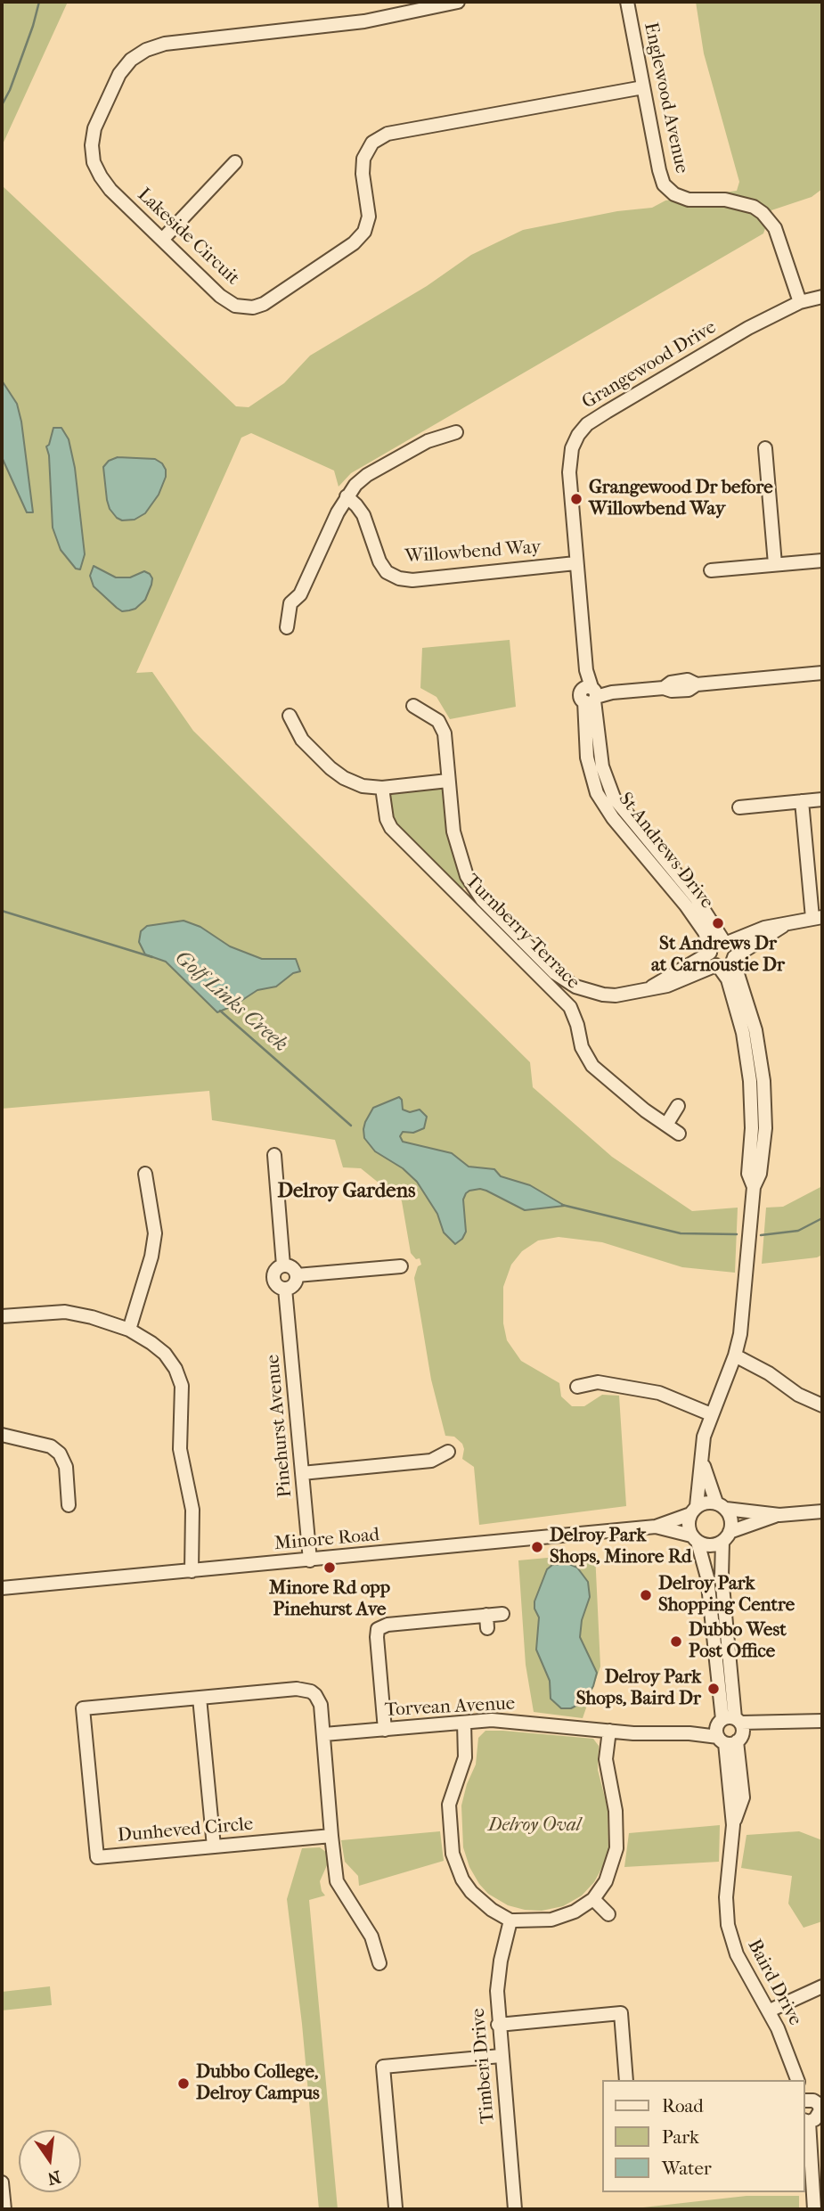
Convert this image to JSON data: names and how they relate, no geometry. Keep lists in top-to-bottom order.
{
  "streets": {
    "street": [
      "Englewood Avenue",
      "Lakeside Circuit",
      "Grangewood Drive",
      "Willowbend Way",
      "St Andrews Drive",
      "Turnberry Terrace",
      "Pinehurst Avenue",
      "Minore Road",
      "Torvean Avenue",
      "Dunheved Circle",
      "Baird Drive",
      "Timberi Drive"
    ]
  },
  "crossings": [
    ["Englewood Avenue", "Lakeside Circuit"],
    ["Englewood Avenue", "Grangewood Drive"],
    ["Grangewood Drive", "Willowbend Way"],
    ["Grangewood Drive", "St Andrews Drive"],
    ["Pinehurst Avenue", "Minore Road"],
    ["Minore Road", "Baird Drive"],
    ["Torvean Avenue", "Dunheved Circle"],
    ["Torvean Avenue", "Baird Drive"],
    ["Torvean Avenue", "Timberi Drive"]
  ],
  "districts": ["Delroy Gardens"],
  "water": ["Golf Links Creek"],
  "parks": ["Delroy Oval"],
  "places": [
    "Grangewood Dr before Willowbend Way",
    "St Andrews Dr at Carnoustie Dr",
    "Delroy Park Shops, Minore Rd",
    "Minore Rd opp Pinehurst Ave",
    "Delroy Park Shopping Centre",
    "Dubbo West Post Office",
    "Delroy Park Shops, Baird Dr",
    "Dubbo College, Delroy Campus"
  ],
  "legend": ["Road", "Park", "Water"],
  "north": "bottom"
}
